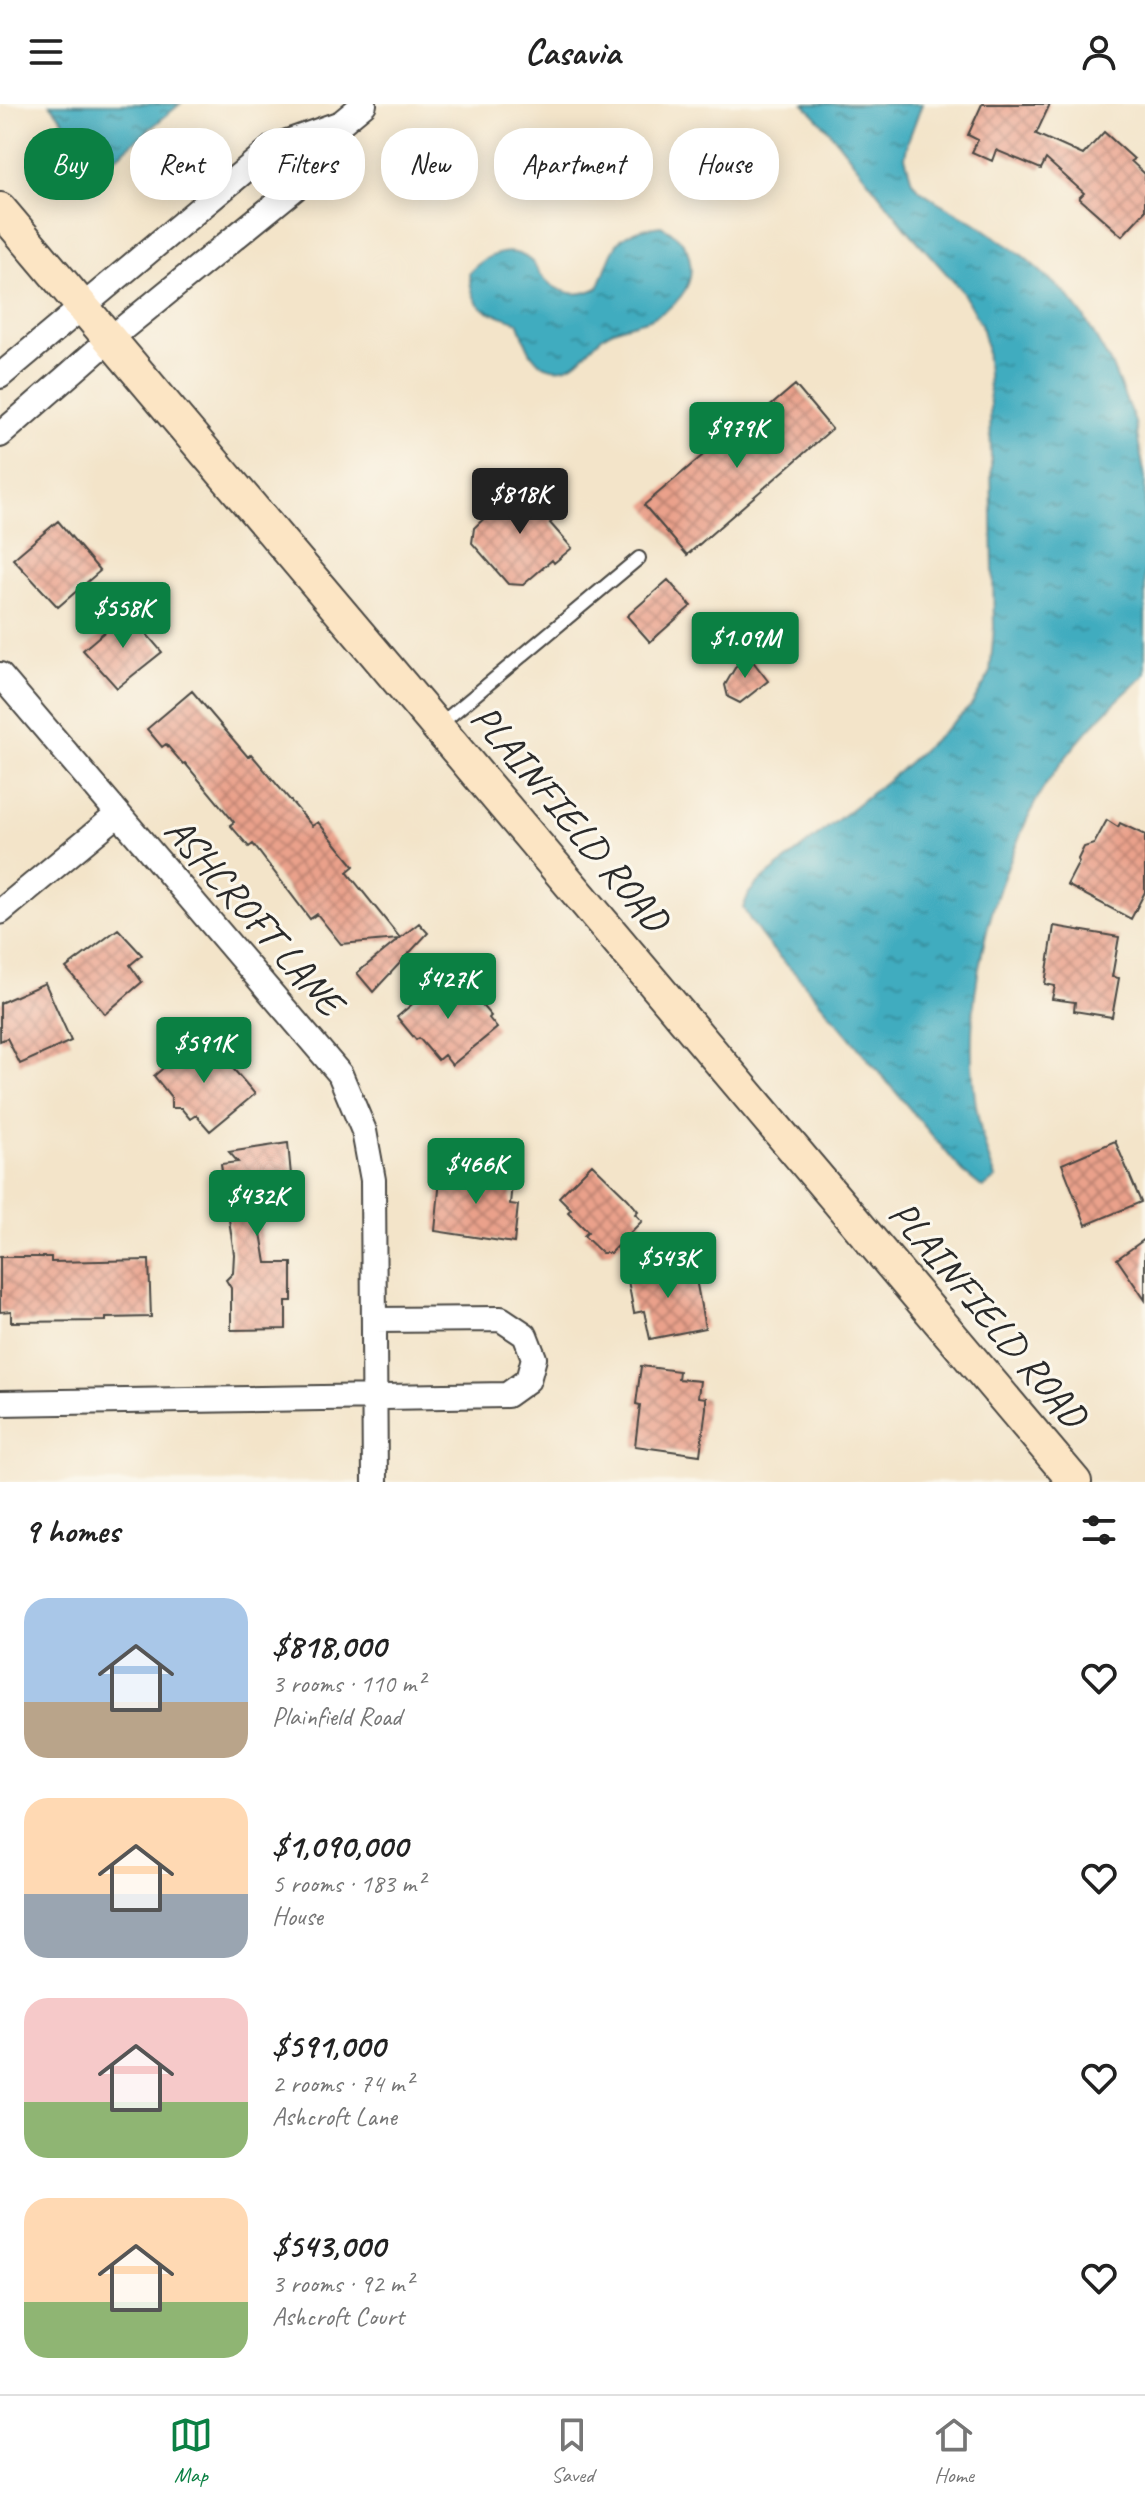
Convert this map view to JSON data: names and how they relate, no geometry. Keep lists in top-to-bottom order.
{
  "streets": {
    "main road": ["PLAINFIELD ROAD"],
    "street": ["ASHCROFT LANE"]
  },
  "page": {
    "header": "Casavia",
    "chip": [
      "Buy",
      "Rent",
      "Filters",
      "New",
      "Apartment",
      "House"
    ],
    "price": [
      "$979K",
      "$818K",
      "$558K",
      "$1.09M",
      "$427K",
      "$591K",
      "$466K",
      "$432K",
      "$543K"
    ],
    "heading": "9 homes",
    "list": [
      {
        "name": "$818,000",
        "note": "3 rooms · 110 m² · Plainfield Road"
      },
      {
        "name": "$1,090,000",
        "note": "5 rooms · 183 m² · House"
      },
      {
        "name": "$591,000",
        "note": "2 rooms · 74 m² · Ashcroft Lane"
      },
      {
        "name": "$543,000",
        "note": "3 rooms · 92 m² · Ashcroft Court"
      }
    ],
    "tabs": ["Map", "Saved", "Home"]
  }
}
